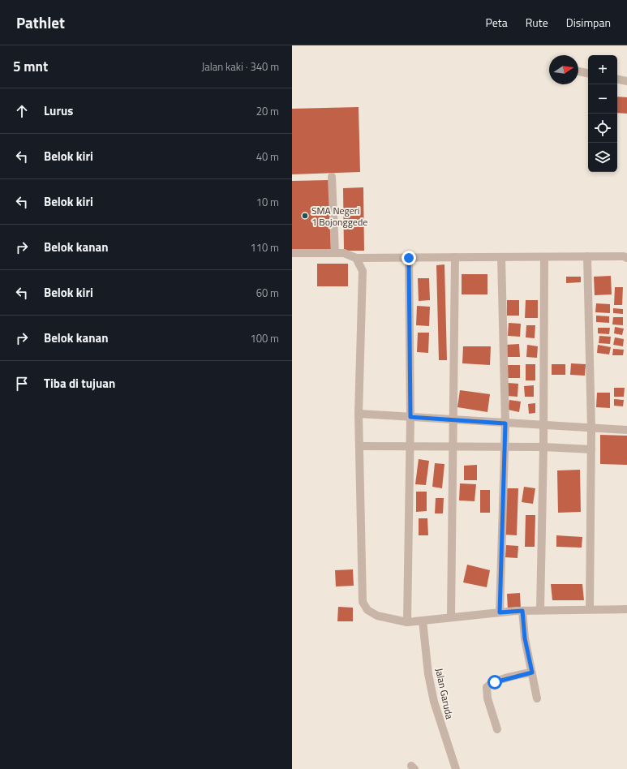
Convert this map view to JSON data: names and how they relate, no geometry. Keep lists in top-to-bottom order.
{
  "streets": {
    "street": ["Jalan Garuda"]
  },
  "places": ["SMA Negeri 1 Bojonggede"],
  "north": "right",
  "page": {
    "header": "Pathlet",
    "nav": ["Peta", "Rute", "Disimpan"],
    "heading": ["5 mnt", "Jalan kaki · 340 m"],
    "map_buttons": ["+", "−"],
    "list": [
      ["Lurus", "20 m"],
      ["Belok kiri", "40 m"],
      ["Belok kiri", "10 m"],
      ["Belok kanan", "110 m"],
      ["Belok kiri", "60 m"],
      ["Belok kanan", "100 m"],
      "Tiba di tujuan"
    ]
  }
}
